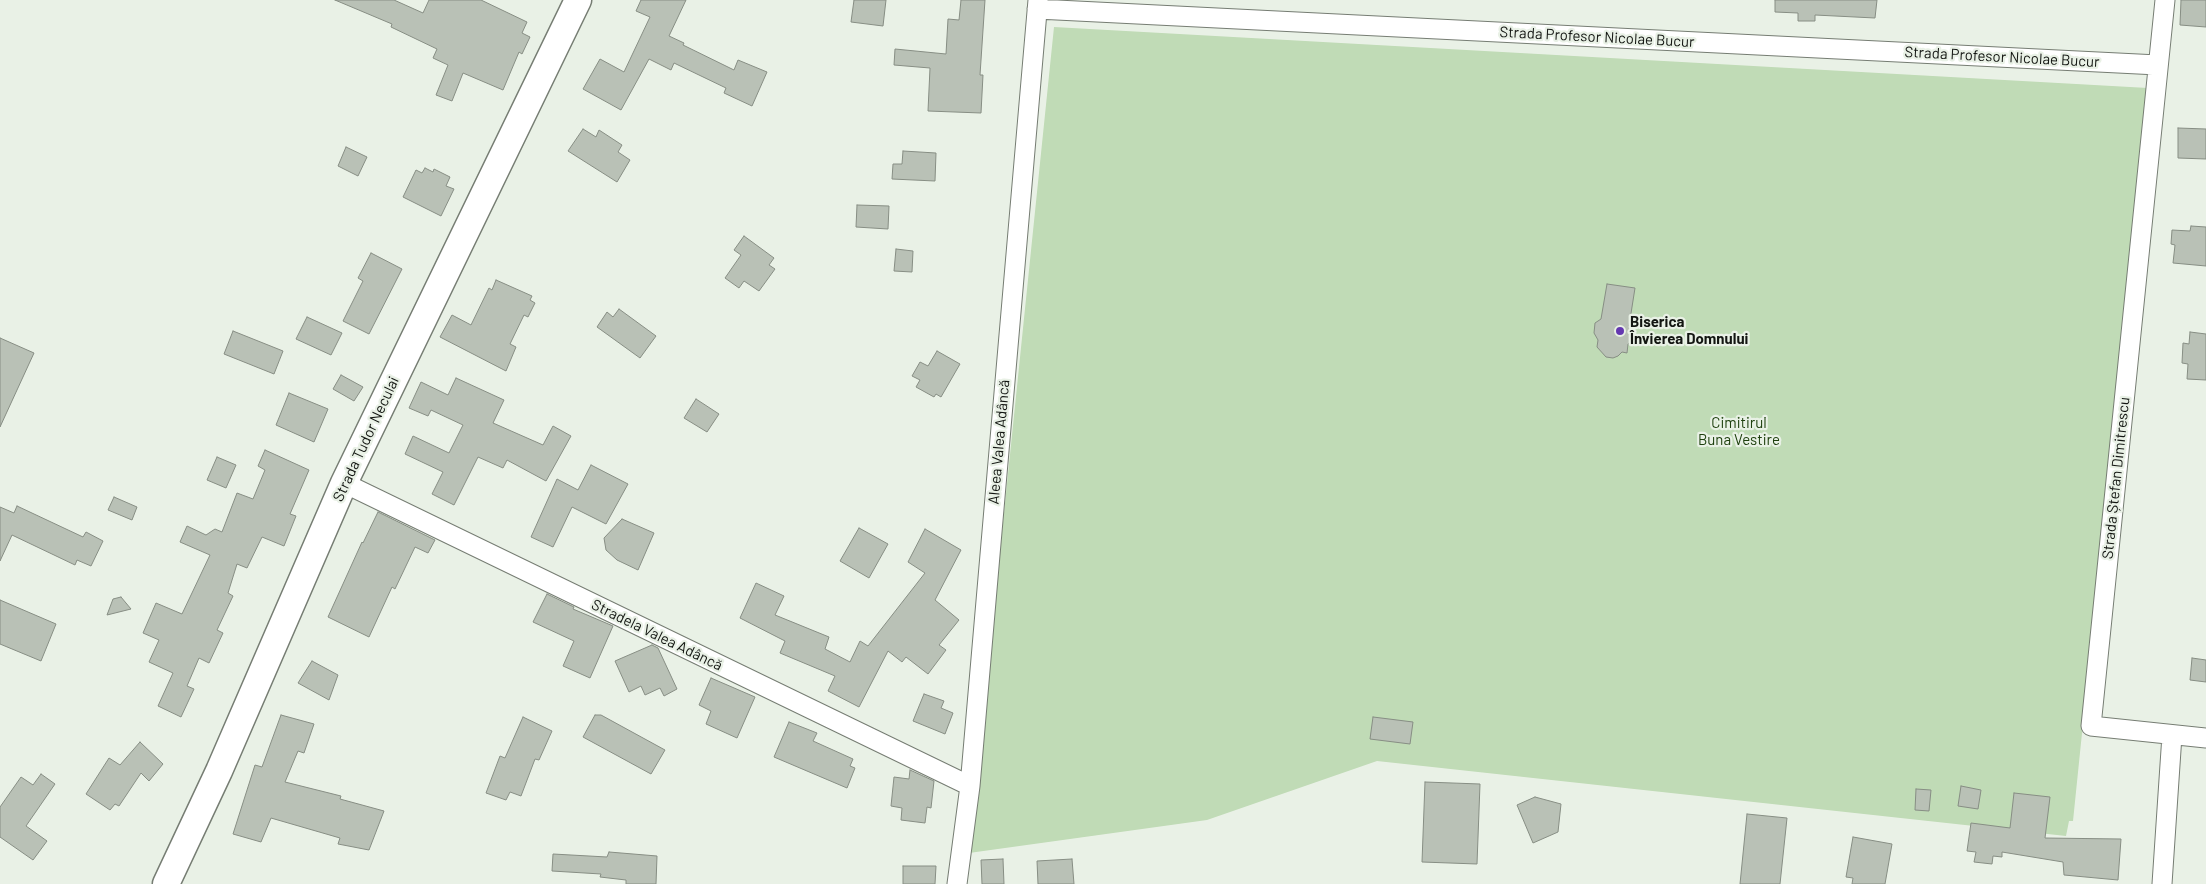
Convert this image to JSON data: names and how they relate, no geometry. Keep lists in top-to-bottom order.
{
  "streets": {
    "street": [
      "Strada Profesor Nicolae Bucur",
      "Strada Tudor Neculai",
      "Aleea Valea Adâncă",
      "Strada Ștefan Dimitrescu",
      "Stradela Valea Adâncă"
    ]
  },
  "crossings": [
    ["Strada Profesor Nicolae Bucur", "Aleea Valea Adâncă"],
    ["Strada Profesor Nicolae Bucur", "Strada Ștefan Dimitrescu"],
    ["Strada Tudor Neculai", "Stradela Valea Adâncă"],
    ["Aleea Valea Adâncă", "Stradela Valea Adâncă"]
  ],
  "parks": ["Cimitirul Buna Vestire"],
  "places": ["Biserica Învierea Domnului"]
}
